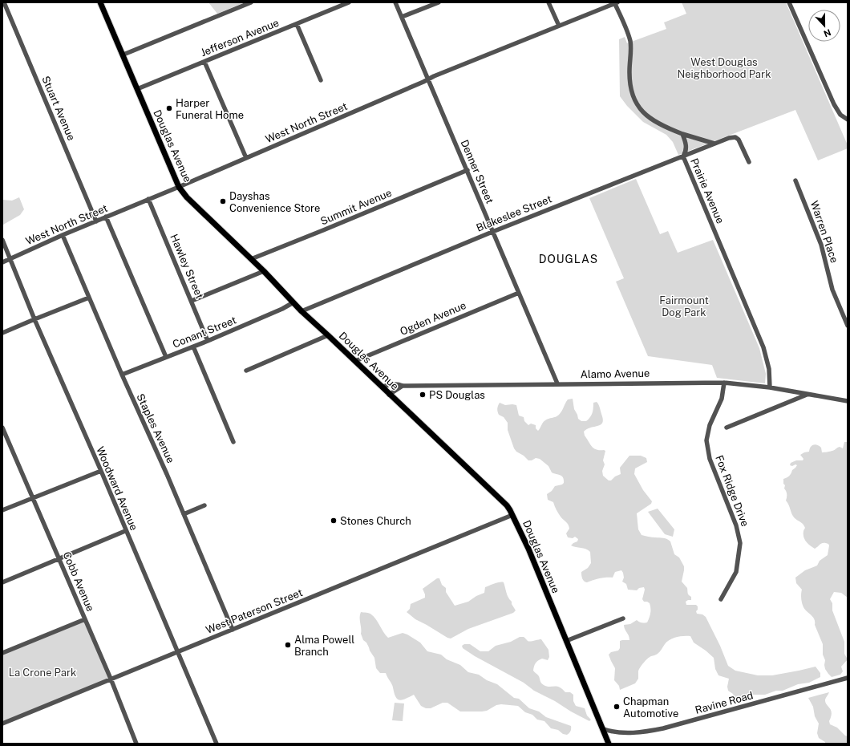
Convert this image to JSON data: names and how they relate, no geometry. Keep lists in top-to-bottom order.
{
  "streets": {
    "main road": ["Douglas Avenue"],
    "street": [
      "Jefferson Avenue",
      "Stuart Avenue",
      "West North Street",
      "Denner Street",
      "Prairie Avenue",
      "Summit Avenue",
      "Blakeslee Street",
      "Warren Place",
      "Hawley Street",
      "Ogden Avenue",
      "Conant Street",
      "Alamo Avenue",
      "Staples Avenue",
      "Woodward Avenue",
      "Fox Ridge Drive",
      "Cobb Avenue",
      "West Paterson Street",
      "Ravine Road"
    ]
  },
  "crossings": [
    ["Jefferson Avenue", "Douglas Avenue"],
    ["Stuart Avenue", "West North Street"],
    ["West North Street", "Douglas Avenue"],
    ["West North Street", "Denner Street"],
    ["West North Street", "Hawley Street"],
    ["West North Street", "Staples Avenue"],
    ["West North Street", "Woodward Avenue"],
    ["Douglas Avenue", "Summit Avenue"],
    ["Douglas Avenue", "Blakeslee Street"],
    ["Douglas Avenue", "Ogden Avenue"],
    ["Douglas Avenue", "Conant Street"],
    ["Douglas Avenue", "Alamo Avenue"],
    ["Douglas Avenue", "West Paterson Street"],
    ["Douglas Avenue", "Ravine Road"],
    ["Denner Street", "Summit Avenue"],
    ["Denner Street", "Blakeslee Street"],
    ["Denner Street", "Ogden Avenue"],
    ["Denner Street", "Alamo Avenue"],
    ["Prairie Avenue", "Blakeslee Street"],
    ["Prairie Avenue", "Alamo Avenue"],
    ["Hawley Street", "Conant Street"],
    ["Conant Street", "Staples Avenue"],
    ["Alamo Avenue", "Fox Ridge Drive"],
    ["Staples Avenue", "West Paterson Street"],
    ["Woodward Avenue", "West Paterson Street"],
    ["Cobb Avenue", "West Paterson Street"]
  ],
  "districts": ["DOUGLAS"],
  "parks": ["West Douglas Neighborhood Park", "Fairmount Dog Park", "La Crone Park"],
  "places": [
    "Harper Funeral Home",
    "Dayshas Convenience Store",
    "PS Douglas",
    "Stones Church",
    "Alma Powell Branch",
    "Chapman Automotive"
  ],
  "north": "bottom"
}
